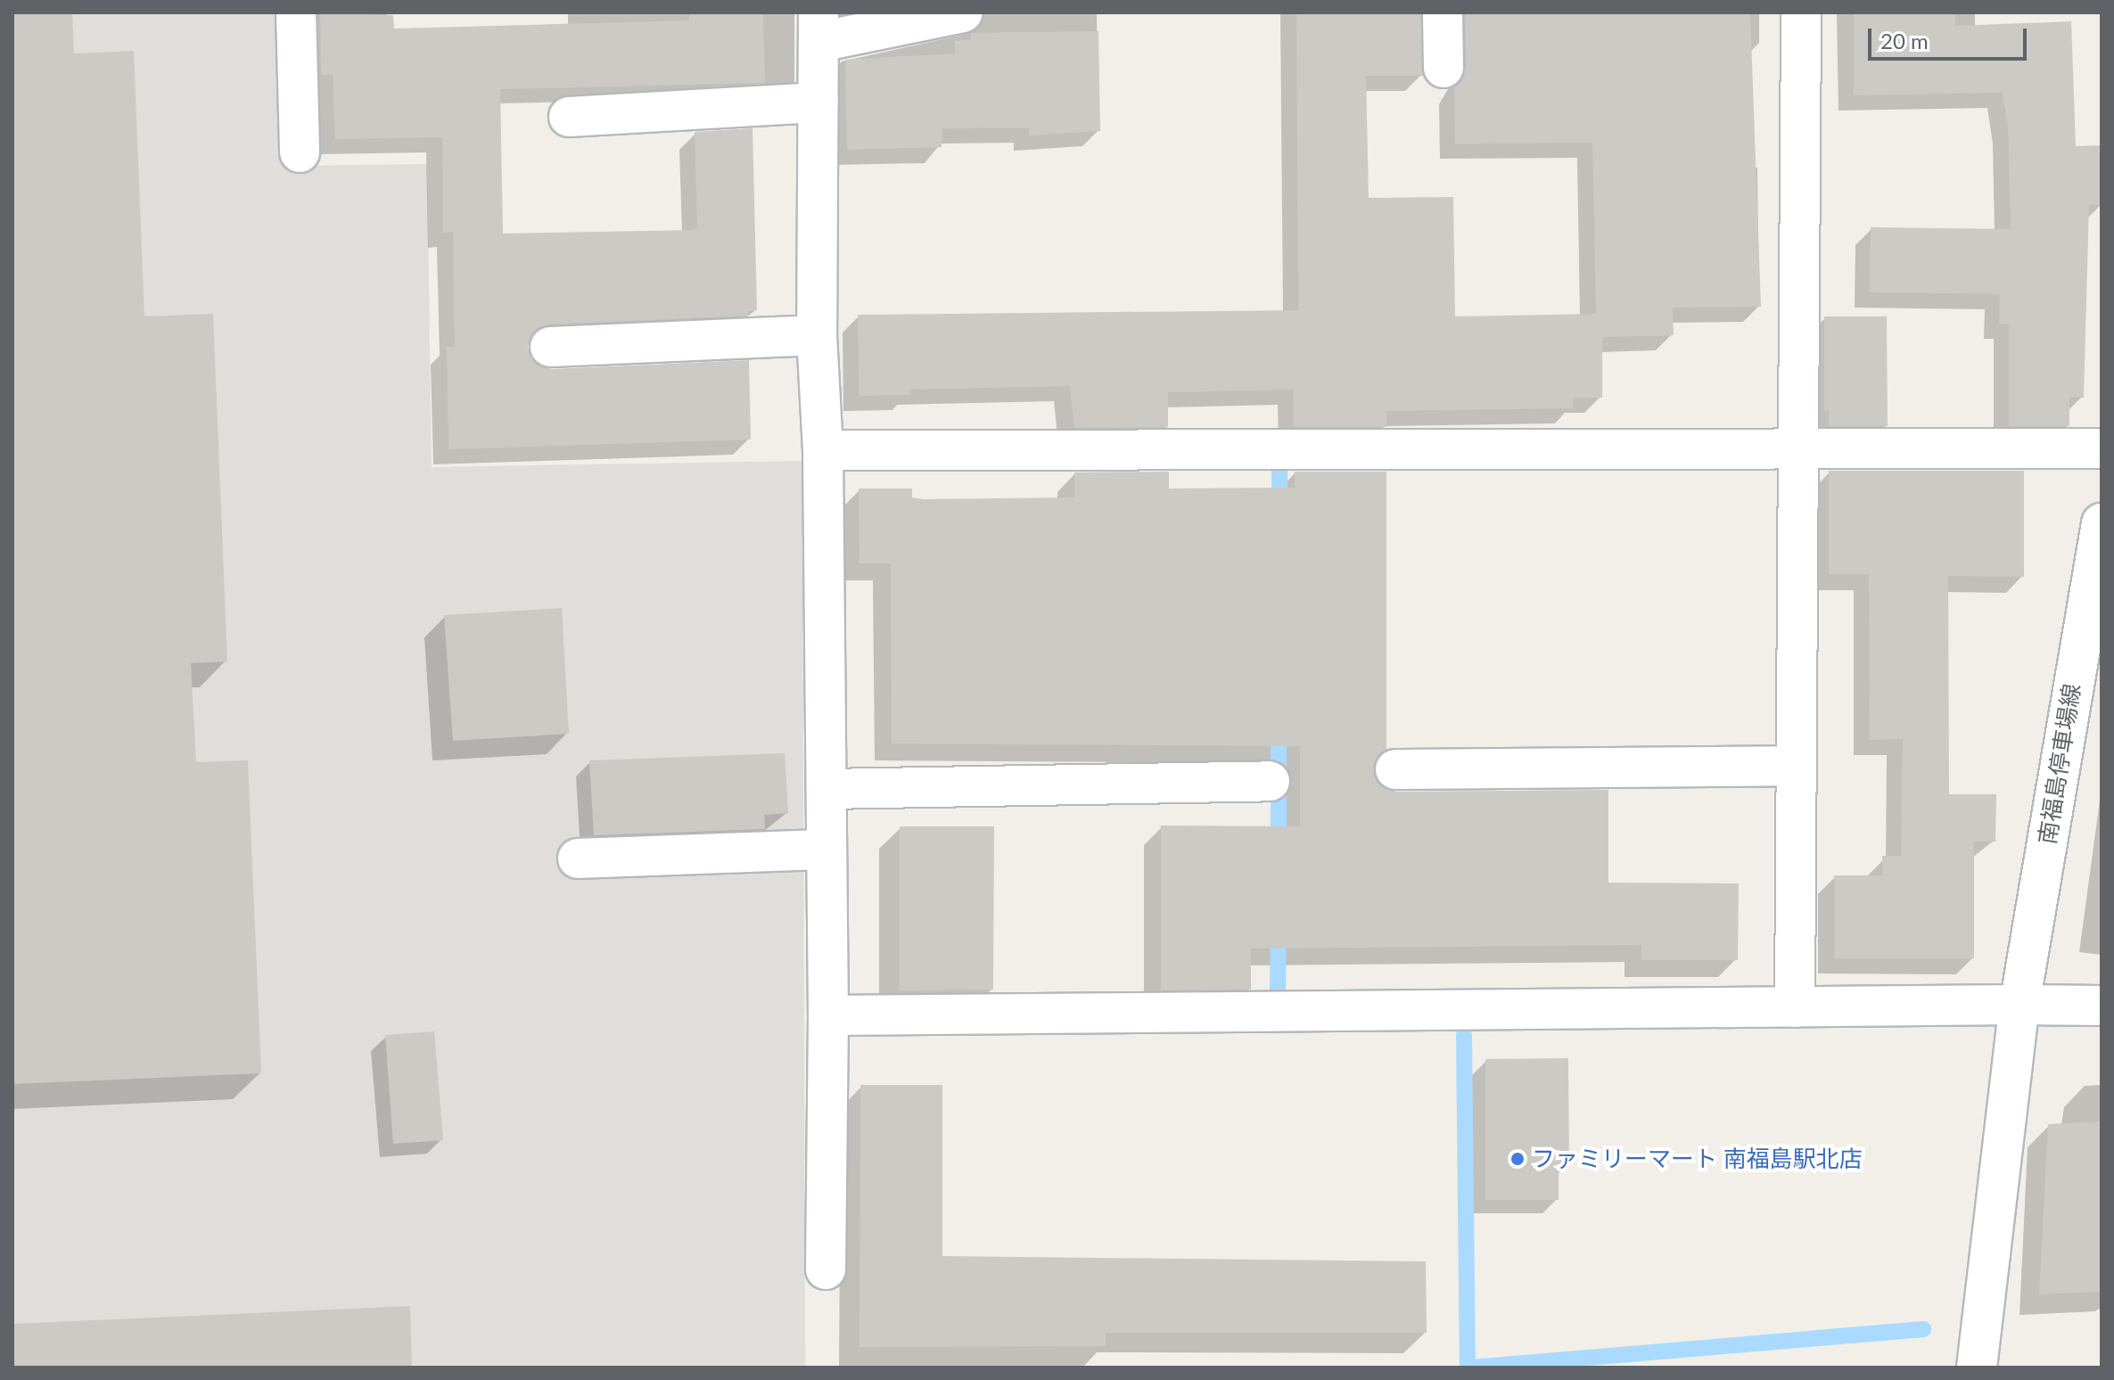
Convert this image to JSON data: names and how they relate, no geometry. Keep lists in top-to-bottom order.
{
  "streets": {
    "street": ["南福島停車場線"]
  },
  "places": ["ファミリーマート 南福島駅北店"],
  "scale_bar": "20 m"
}
